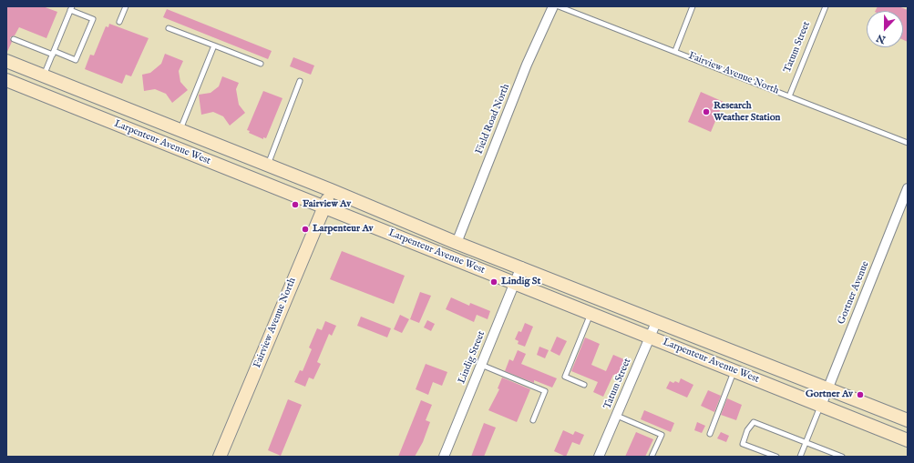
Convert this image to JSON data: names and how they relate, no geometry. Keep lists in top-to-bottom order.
{
  "streets": {
    "main road": ["Fairview Avenue North", "Larpenteur Avenue West"],
    "street": [
      "Tatum Street",
      "Field Road North",
      "Gortner Avenue",
      "Lindig Street"
    ]
  },
  "crossings": [
    ["Tatum Street", "Fairview Avenue North"],
    ["Tatum Street", "Larpenteur Avenue West"],
    ["Fairview Avenue North", "Larpenteur Avenue West"],
    ["Field Road North", "Larpenteur Avenue West"],
    ["Larpenteur Avenue West", "Gortner Avenue"],
    ["Larpenteur Avenue West", "Lindig Street"]
  ],
  "places": [
    "Research Weather Station",
    "Fairview Av",
    "Larpenteur Av",
    "Lindig St",
    "Gortner Av"
  ],
  "north": "bottom"
}
